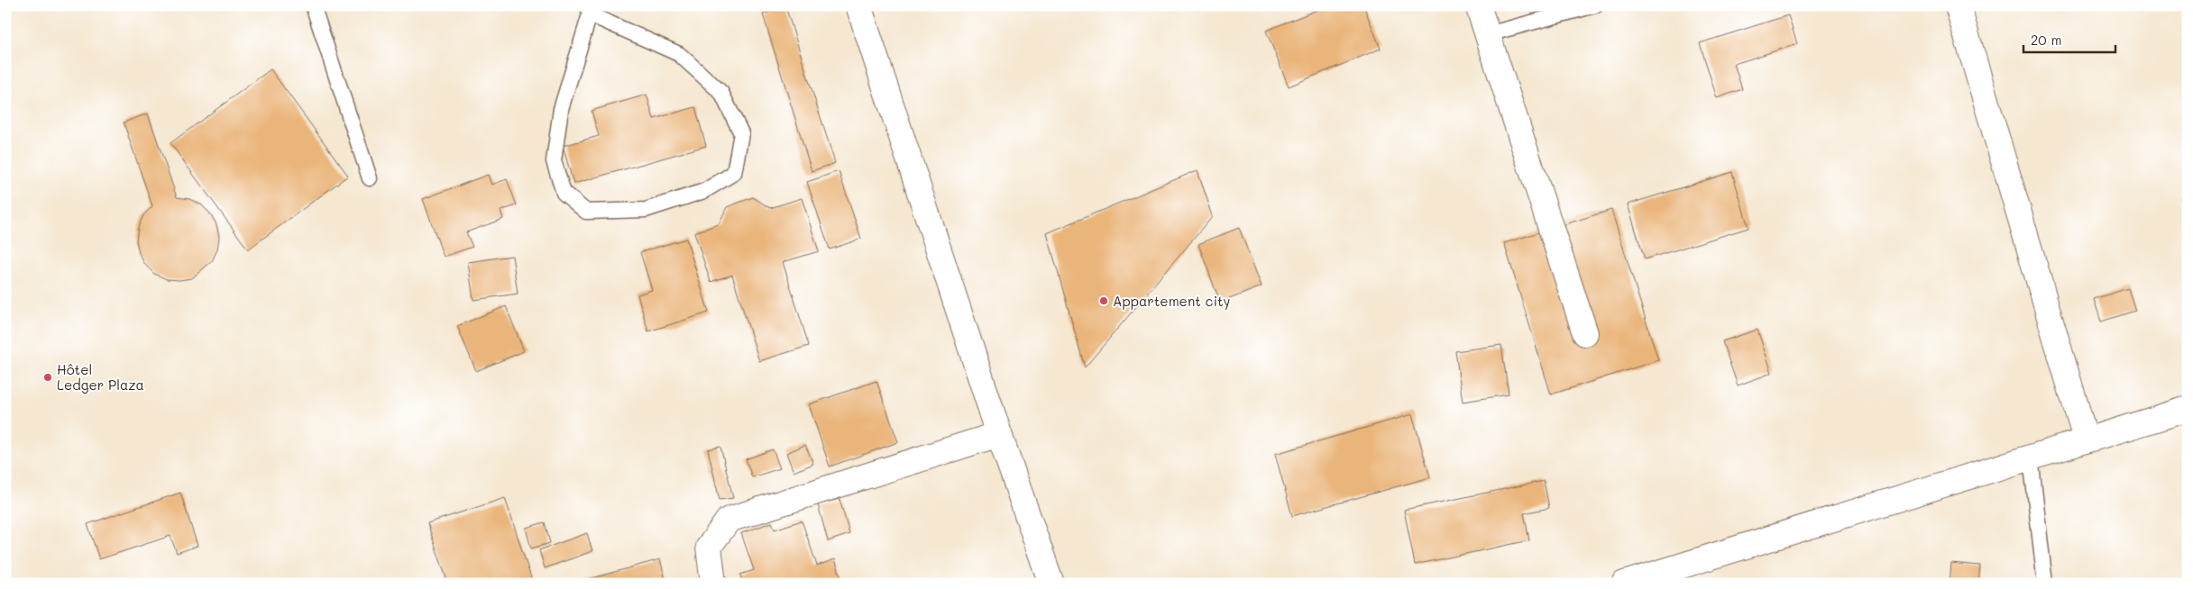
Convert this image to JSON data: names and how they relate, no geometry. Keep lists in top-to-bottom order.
{
  "places": ["Appartement city", "Hôtel Ledger Plaza"],
  "scale_bar": "20 m"
}
